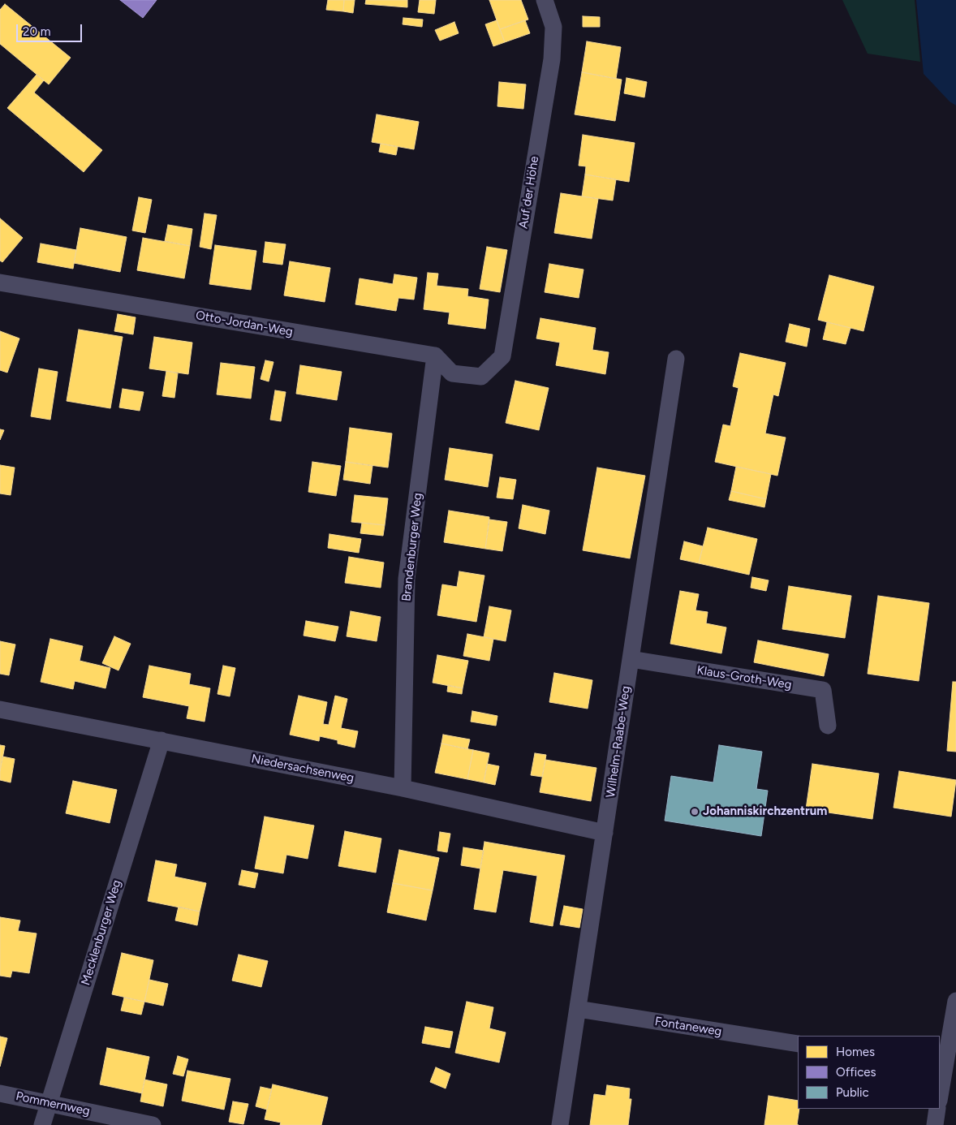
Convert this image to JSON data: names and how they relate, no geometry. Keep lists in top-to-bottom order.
{
  "streets": {
    "street": [
      "Auf der Höhe",
      "Otto-Jordan-Weg",
      "Brandenburger Weg",
      "Klaus-Groth-Weg",
      "Wilhelm-Raabe-Weg",
      "Niedersachsenweg",
      "Mecklenburger Weg",
      "Fontaneweg",
      "Pommernweg"
    ]
  },
  "crossings": [
    ["Auf der Höhe", "Otto-Jordan-Weg"],
    ["Auf der Höhe", "Brandenburger Weg"],
    ["Otto-Jordan-Weg", "Brandenburger Weg"],
    ["Brandenburger Weg", "Niedersachsenweg"],
    ["Klaus-Groth-Weg", "Wilhelm-Raabe-Weg"],
    ["Wilhelm-Raabe-Weg", "Niedersachsenweg"],
    ["Wilhelm-Raabe-Weg", "Fontaneweg"],
    ["Niedersachsenweg", "Mecklenburger Weg"],
    ["Mecklenburger Weg", "Pommernweg"]
  ],
  "places": ["Johanniskirchzentrum"],
  "legend": ["Homes", "Offices", "Public"],
  "scale_bar": "20 m"
}
